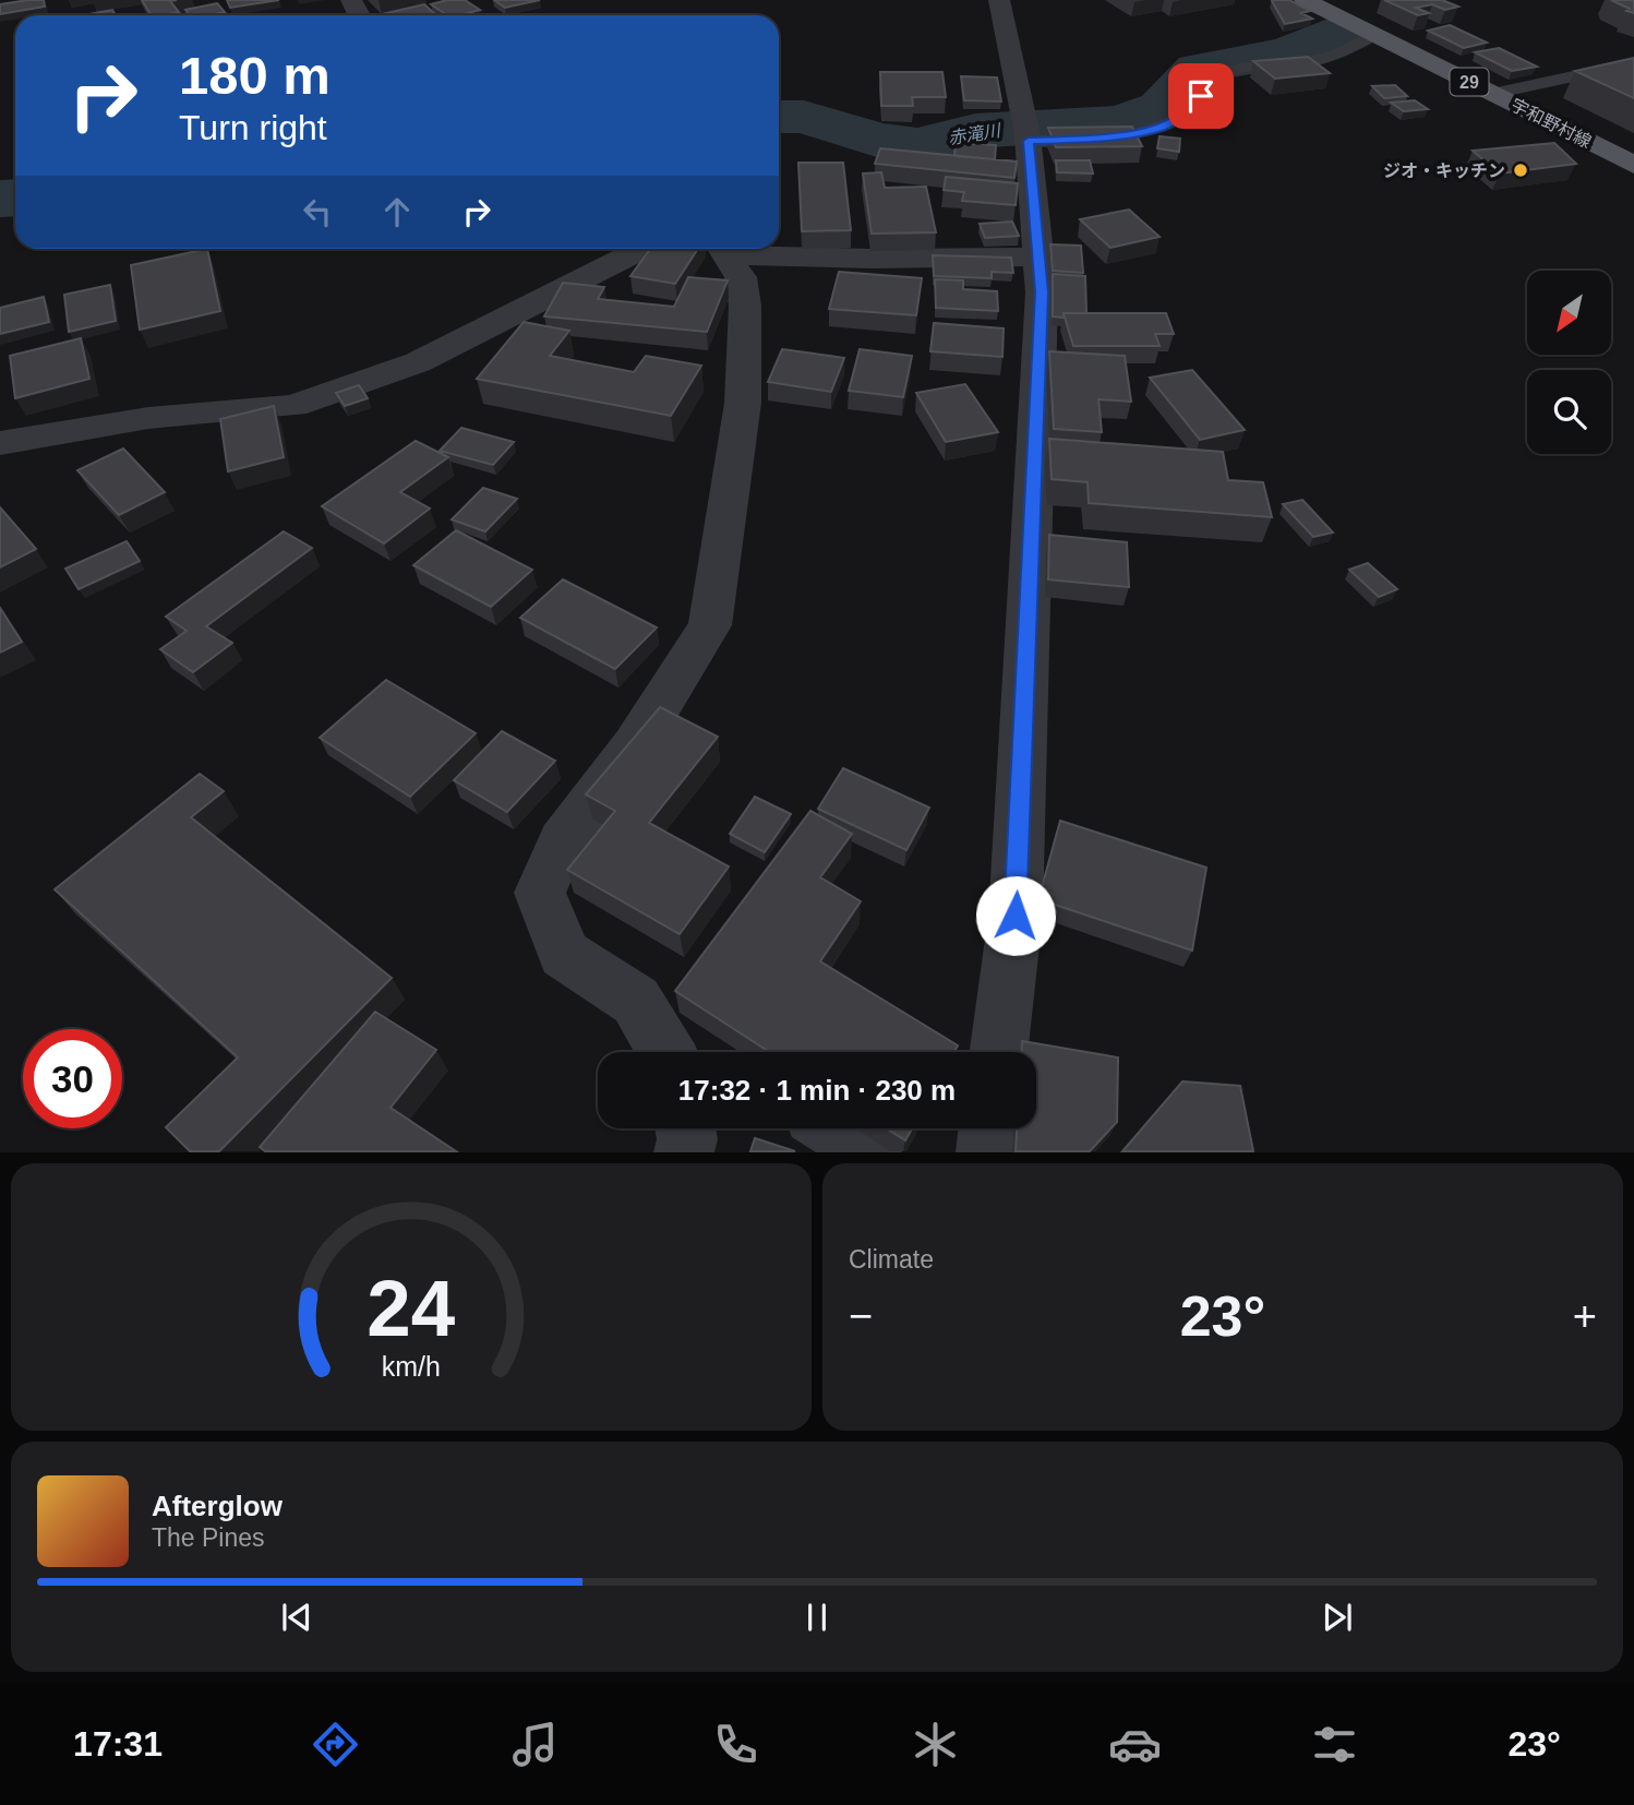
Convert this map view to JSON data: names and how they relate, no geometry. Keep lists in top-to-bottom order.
{
  "streets": {
    "main road": ["29", "宇和野村線"]
  },
  "water": ["赤滝川"],
  "places": ["ジオ・キッチン"],
  "north": "bottom left",
  "page": {
    "turn": ["180 m", "Turn right"],
    "limit": "30",
    "trip": "17:32 · 1 min · 230 m",
    "tile": "Climate",
    "heat": ["−", "23°", "+"],
    "song": ["Afterglow", "The Pines"],
    "tabs": ["17:31", "23°"],
    "gauge": ["24", "km/h"]
  }
}
